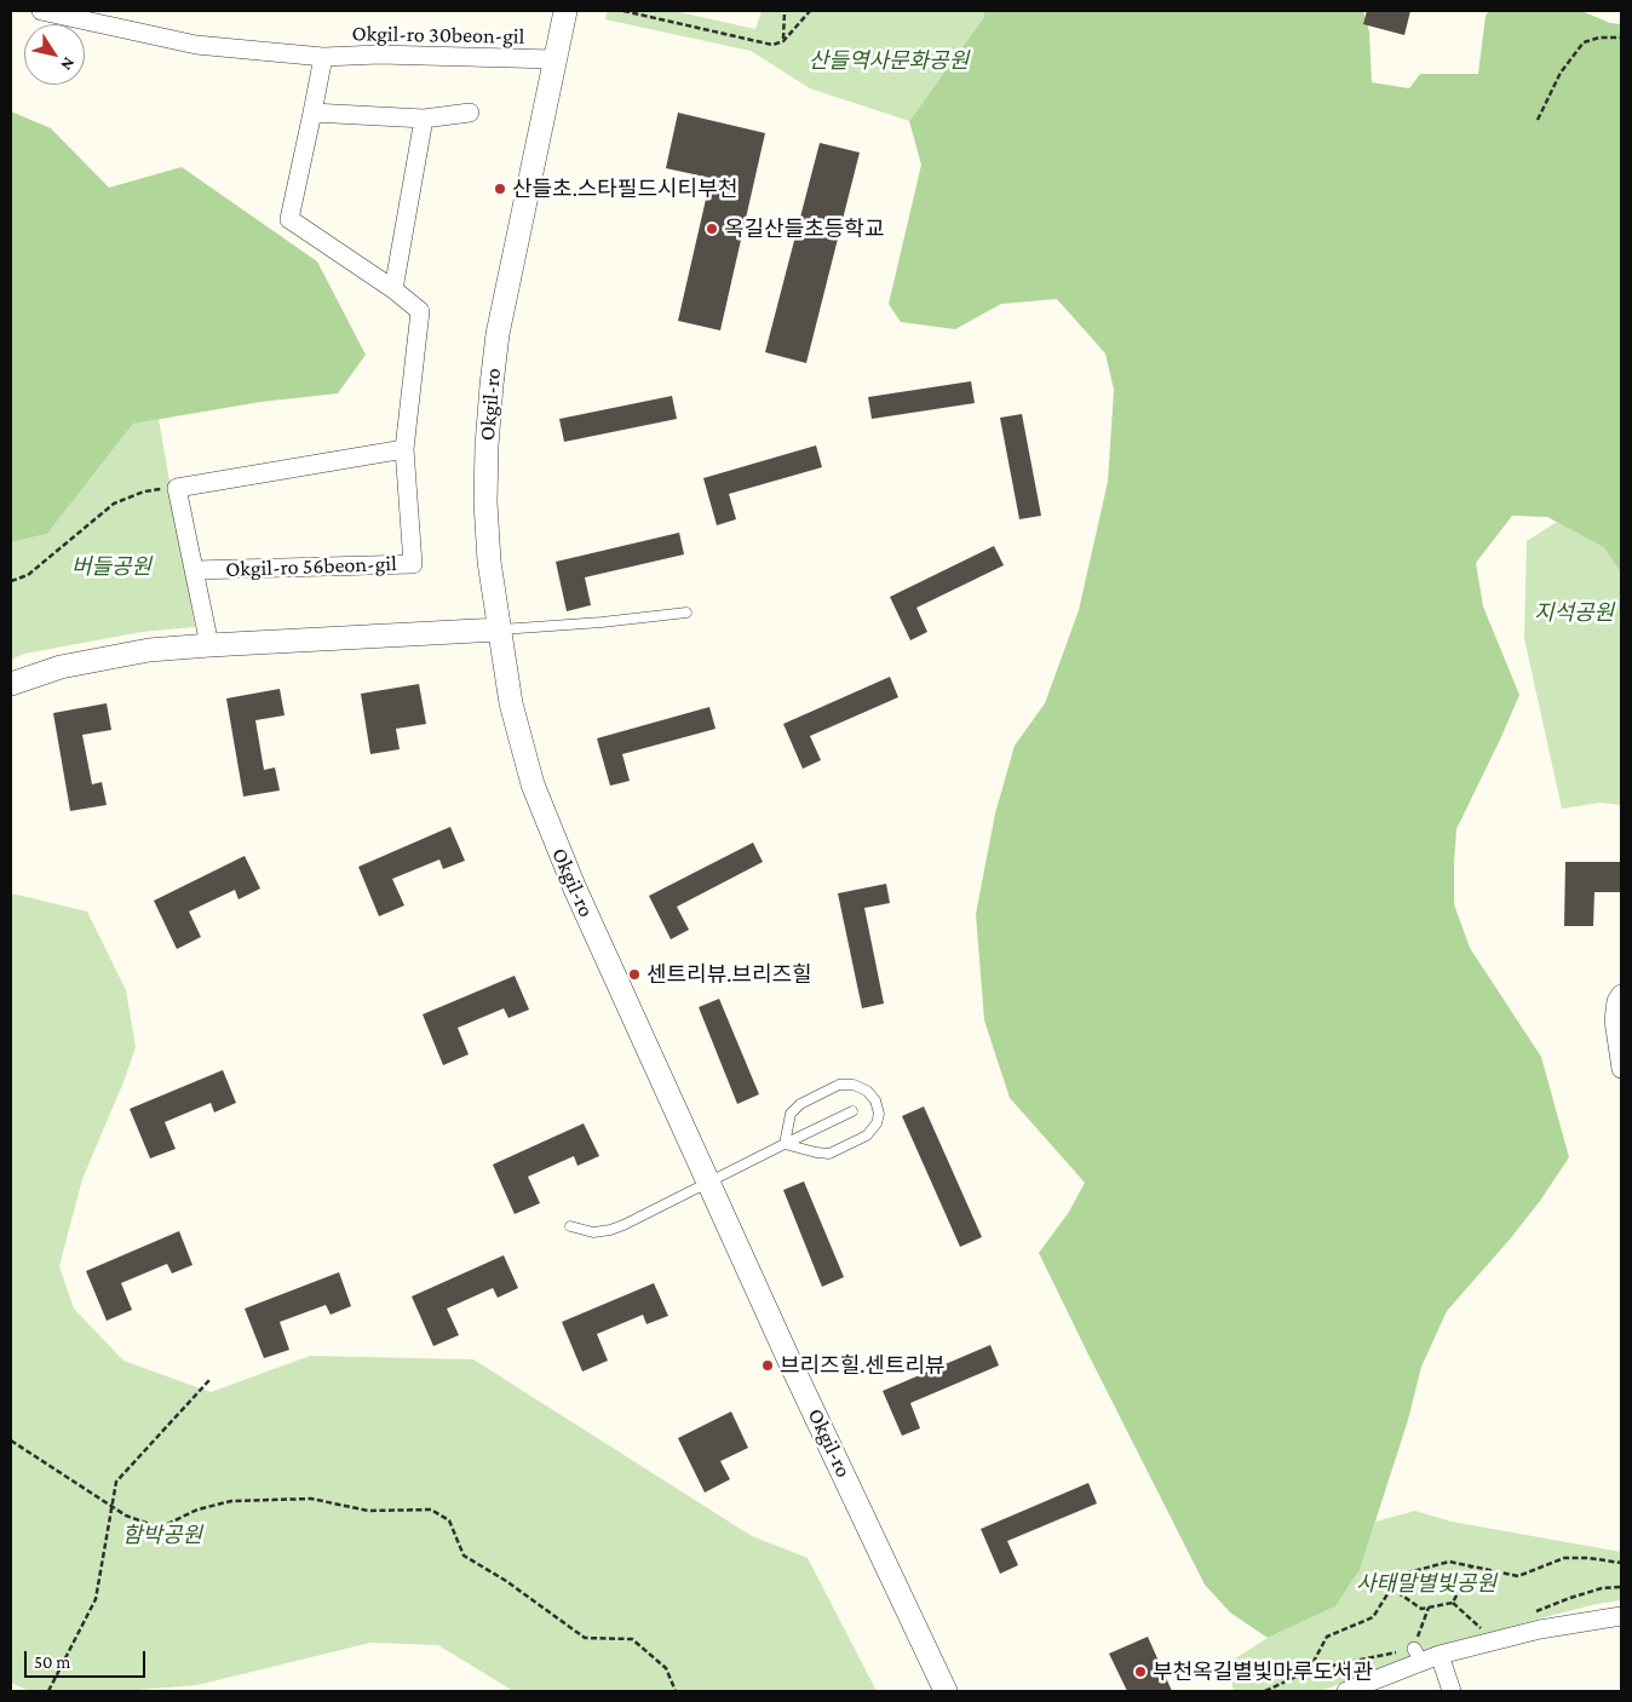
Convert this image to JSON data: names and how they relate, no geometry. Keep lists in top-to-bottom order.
{
  "streets": {
    "street": ["Okgil-ro 30beon-gil", "Okgil-ro", "Okgil-ro 56beon-gil"]
  },
  "crossings": [
    ["Okgil-ro 30beon-gil", "Okgil-ro"]
  ],
  "parks": [
    "산들역사문화공원",
    "버들공원",
    "지석공원",
    "함박공원",
    "사태말별빛공원"
  ],
  "places": [
    "산들초.스타필드시티부천",
    "옥길산들초등학교",
    "센트리뷰.브리즈힐",
    "브리즈힐.센트리뷰",
    "부천옥길별빛마루도서관"
  ],
  "scale_bar": "50 m",
  "north": "bottom right"
}
